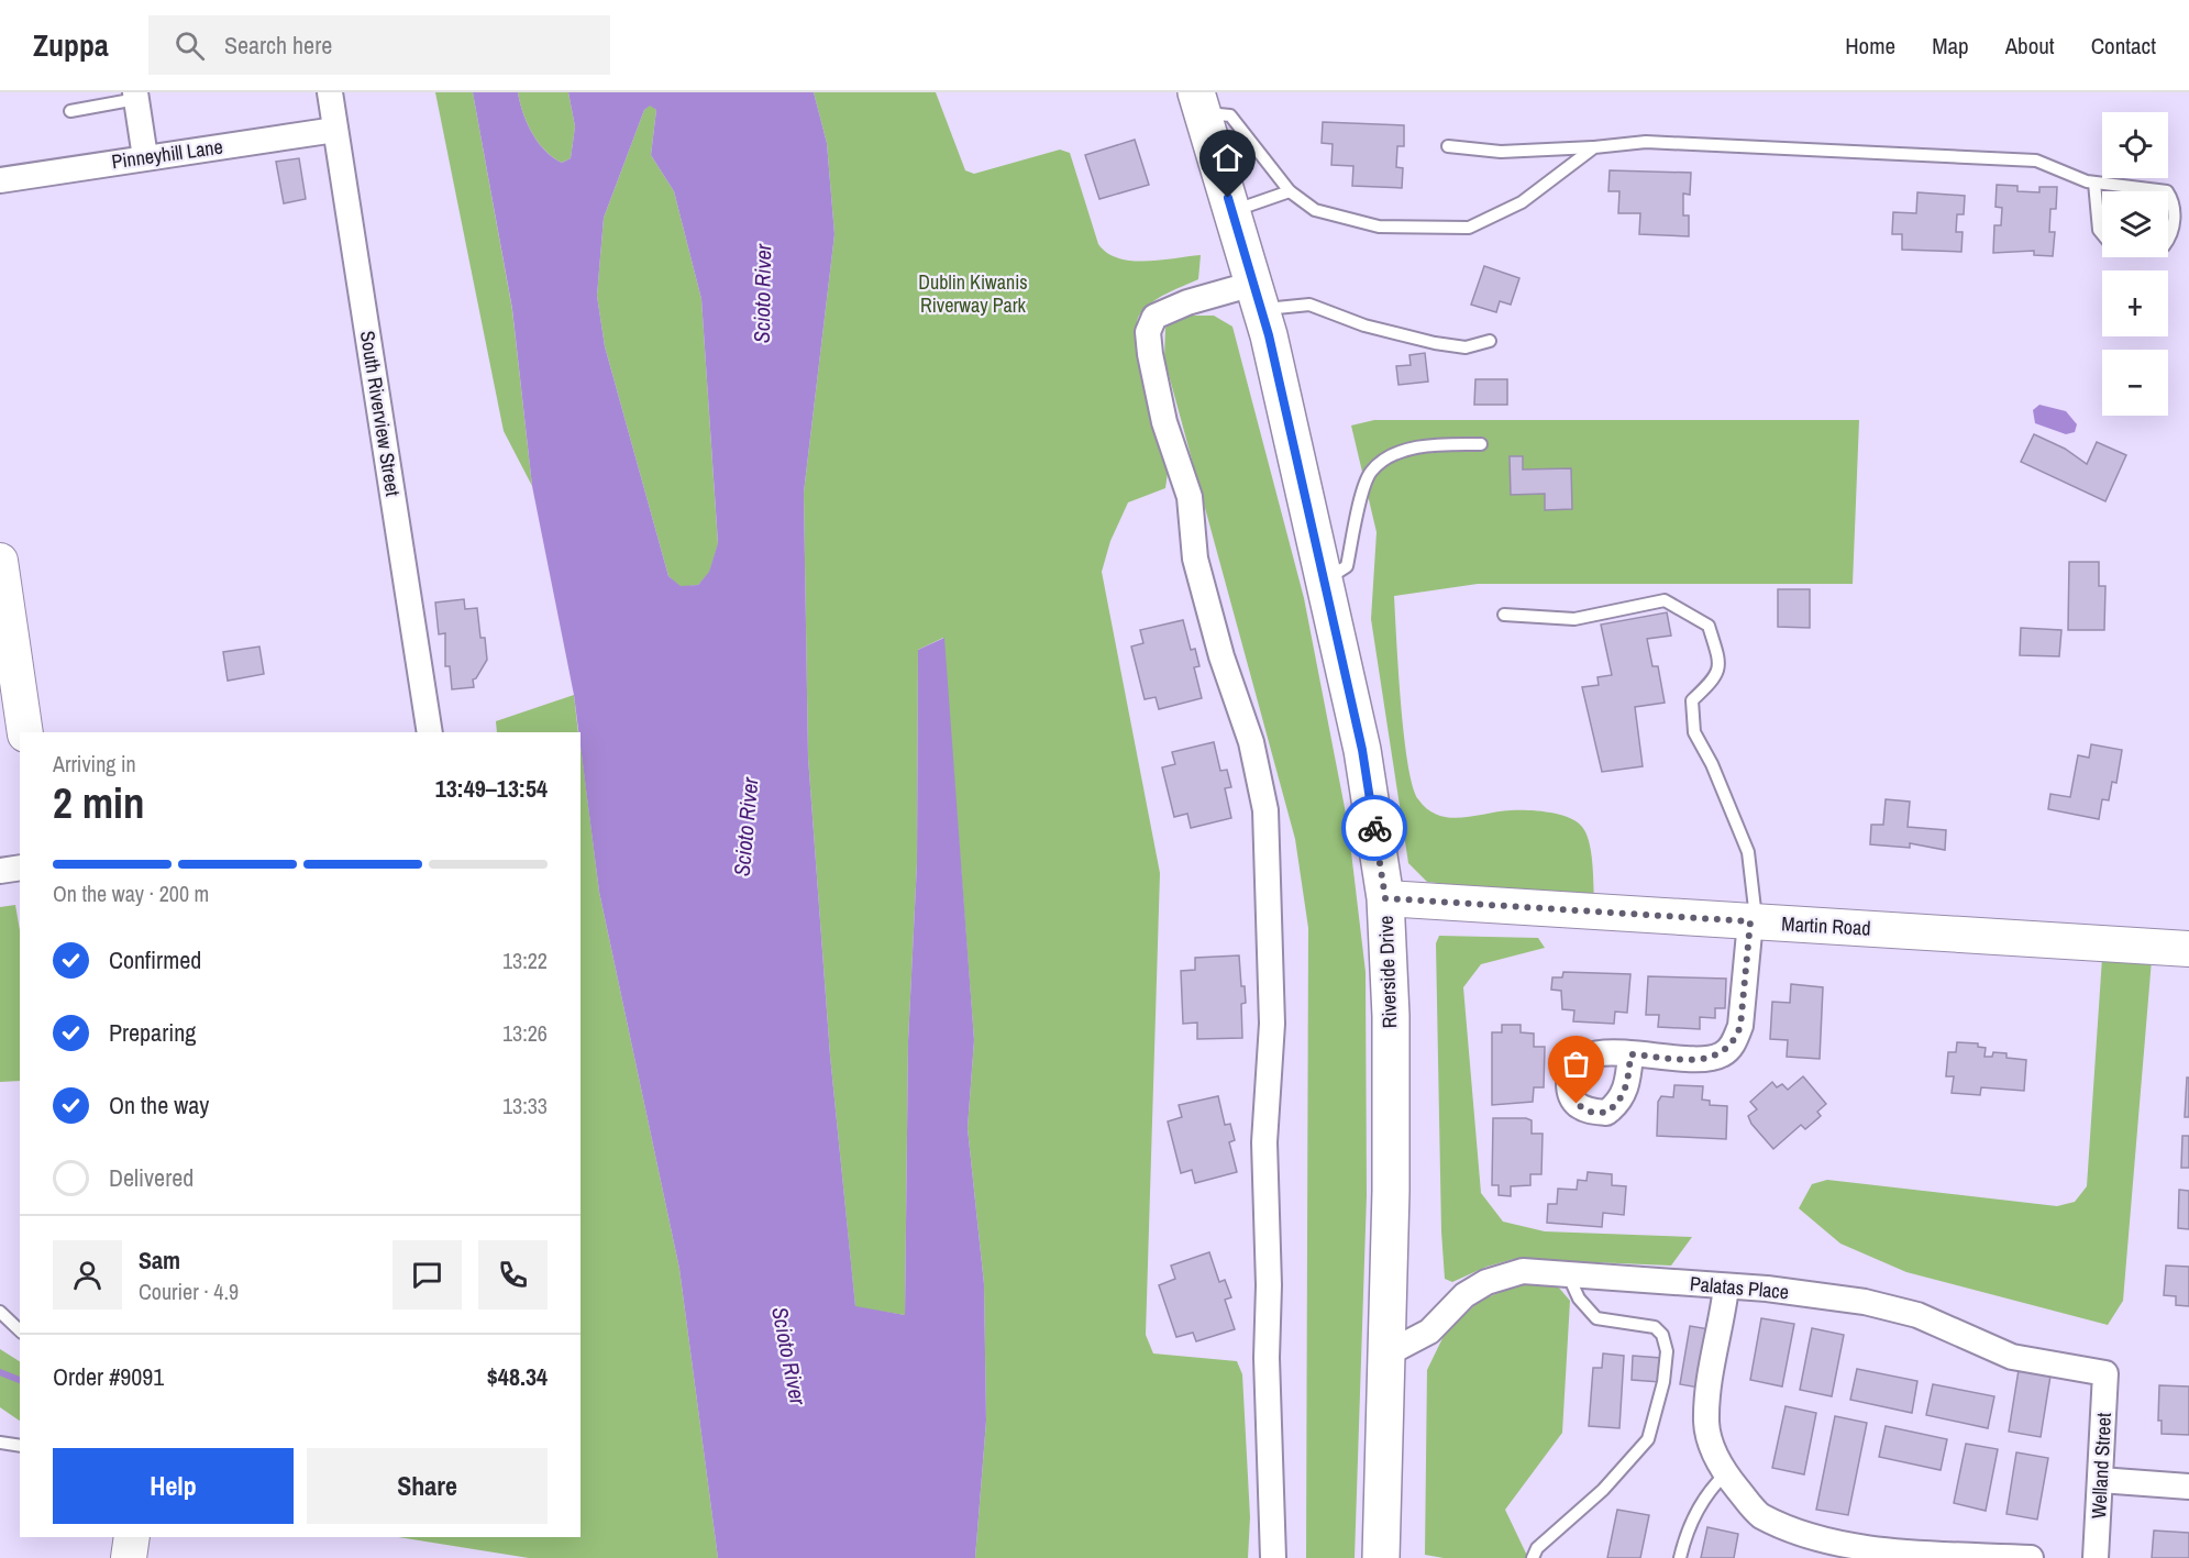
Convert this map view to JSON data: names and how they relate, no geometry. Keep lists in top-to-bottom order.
{
  "streets": {
    "main road": ["Riverside Drive"],
    "street": [
      "Pinneyhill Lane",
      "South Riverview Street",
      "Martin Road",
      "Palatas Place",
      "Welland Street"
    ]
  },
  "crossings": [
    ["Pinneyhill Lane", "South Riverview Street"],
    ["Martin Road", "Riverside Drive"],
    ["Riverside Drive", "Palatas Place"],
    ["Palatas Place", "Welland Street"]
  ],
  "water": ["Scioto River"],
  "parks": ["Dublin Kiwanis Riverway Park"],
  "page": {
    "header": "Zuppa",
    "search": "Search here",
    "nav": [
      "Home",
      "Map",
      "About",
      "Contact"
    ],
    "map_buttons": ["+", "−"],
    "heading": ["2 min", "Arriving in", "13:49–13:54"],
    "panel": [
      "Sam",
      "Courier · 4.9",
      "Order #9091",
      "$48.34"
    ],
    "bar": "On the way · 200 m",
    "list": [
      ["Confirmed", "13:22"],
      ["Preparing", "13:26"],
      ["On the way", "13:33"],
      "Delivered"
    ],
    "buttons": ["Help", "Share"]
  }
}
